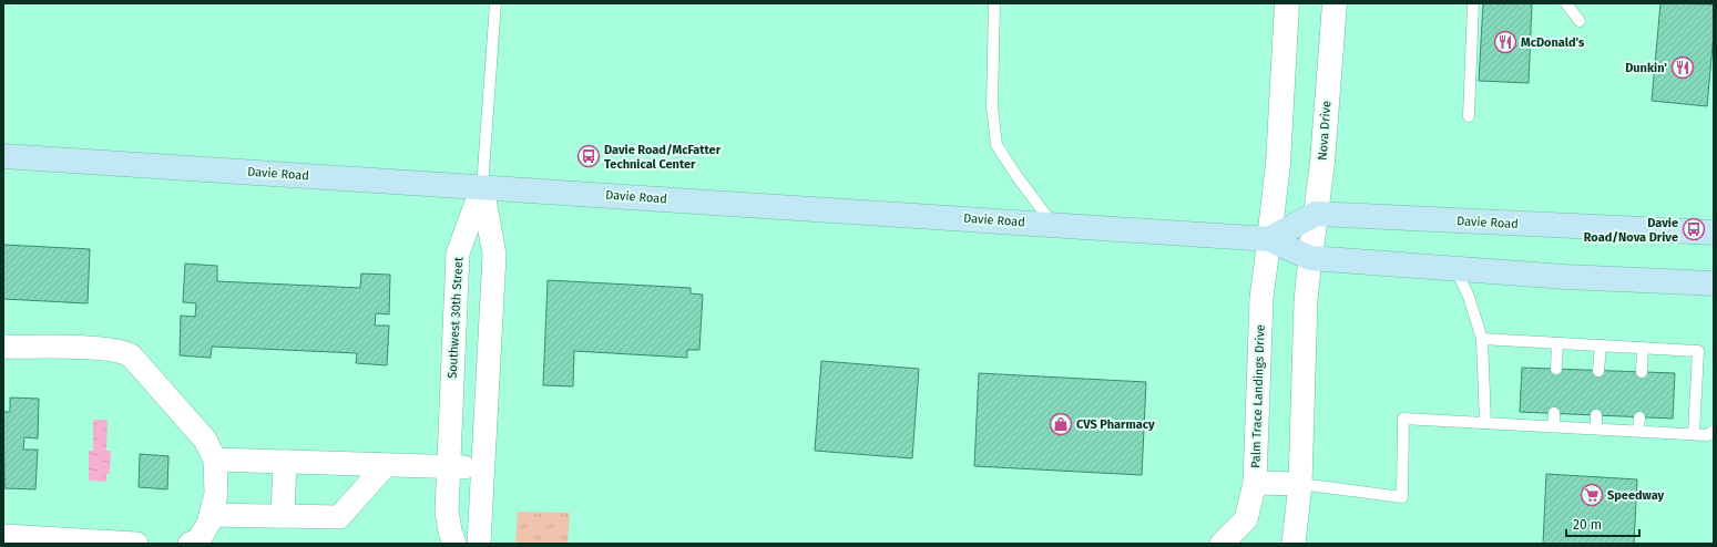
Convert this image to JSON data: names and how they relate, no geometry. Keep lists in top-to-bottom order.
{
  "streets": {
    "main road": ["Davie Road"],
    "street": ["Nova Drive", "Southwest 30th Street", "Palm Trace Landings Drive"]
  },
  "crossings": [
    ["Nova Drive", "Davie Road"],
    ["Davie Road", "Southwest 30th Street"],
    ["Davie Road", "Palm Trace Landings Drive"]
  ],
  "places": {
    "restaurant": ["McDonald's", "Dunkin'"],
    "bus stop": ["Davie Road/McFatter Technical Center", "Davie Road/Nova Drive"],
    "shop": ["CVS Pharmacy"],
    "supermarket": ["Speedway"]
  },
  "scale_bar": "20 m"
}
